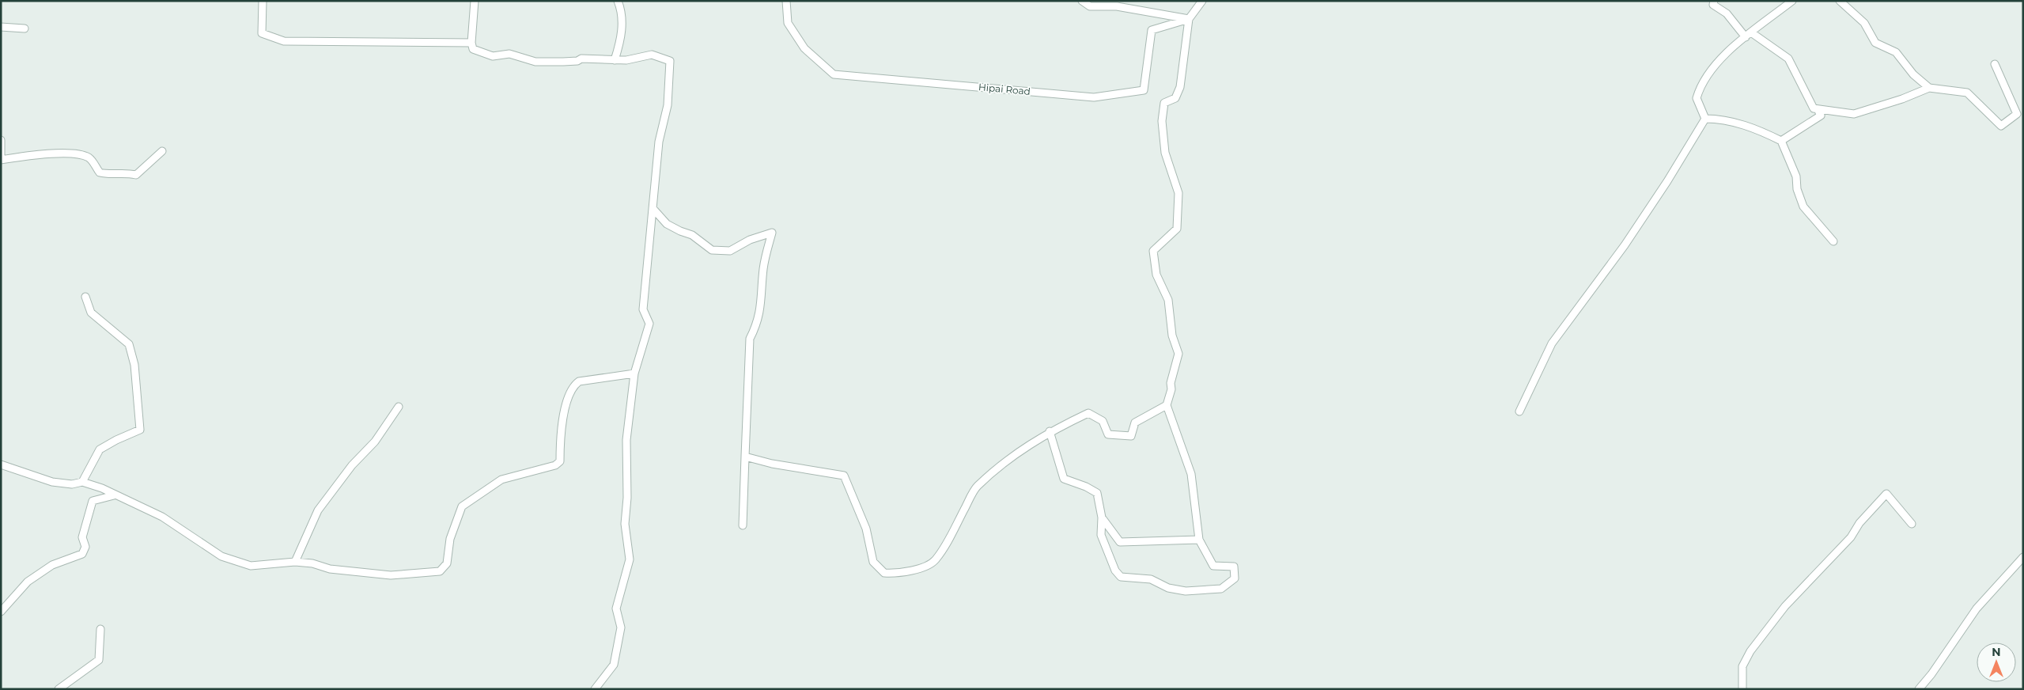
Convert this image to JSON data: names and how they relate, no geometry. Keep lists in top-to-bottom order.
{
  "streets": {
    "street": ["Hipai Road"]
  },
  "north": "top"
}
